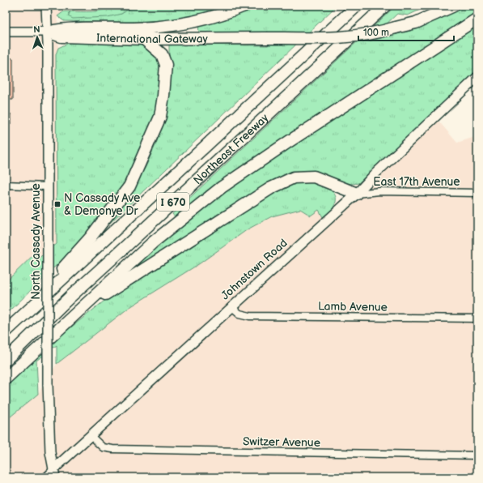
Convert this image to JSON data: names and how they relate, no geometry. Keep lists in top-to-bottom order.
{
  "streets": {
    "highway": ["International Gateway", "Northeast Freeway", "I 670"],
    "main road": ["North Cassady Avenue", "Johnstown Road"],
    "street": ["East 17th Avenue", "Lamb Avenue", "Switzer Avenue"]
  },
  "crossings": [
    ["International Gateway", "North Cassady Avenue"],
    ["East 17th Avenue", "Johnstown Road"],
    ["North Cassady Avenue", "Johnstown Road"],
    ["Johnstown Road", "Lamb Avenue"],
    ["Johnstown Road", "Switzer Avenue"]
  ],
  "places": {
    "transit": ["N Cassady Ave & Demonye Dr"]
  },
  "scale_bar": "100 m",
  "north": "top"
}
